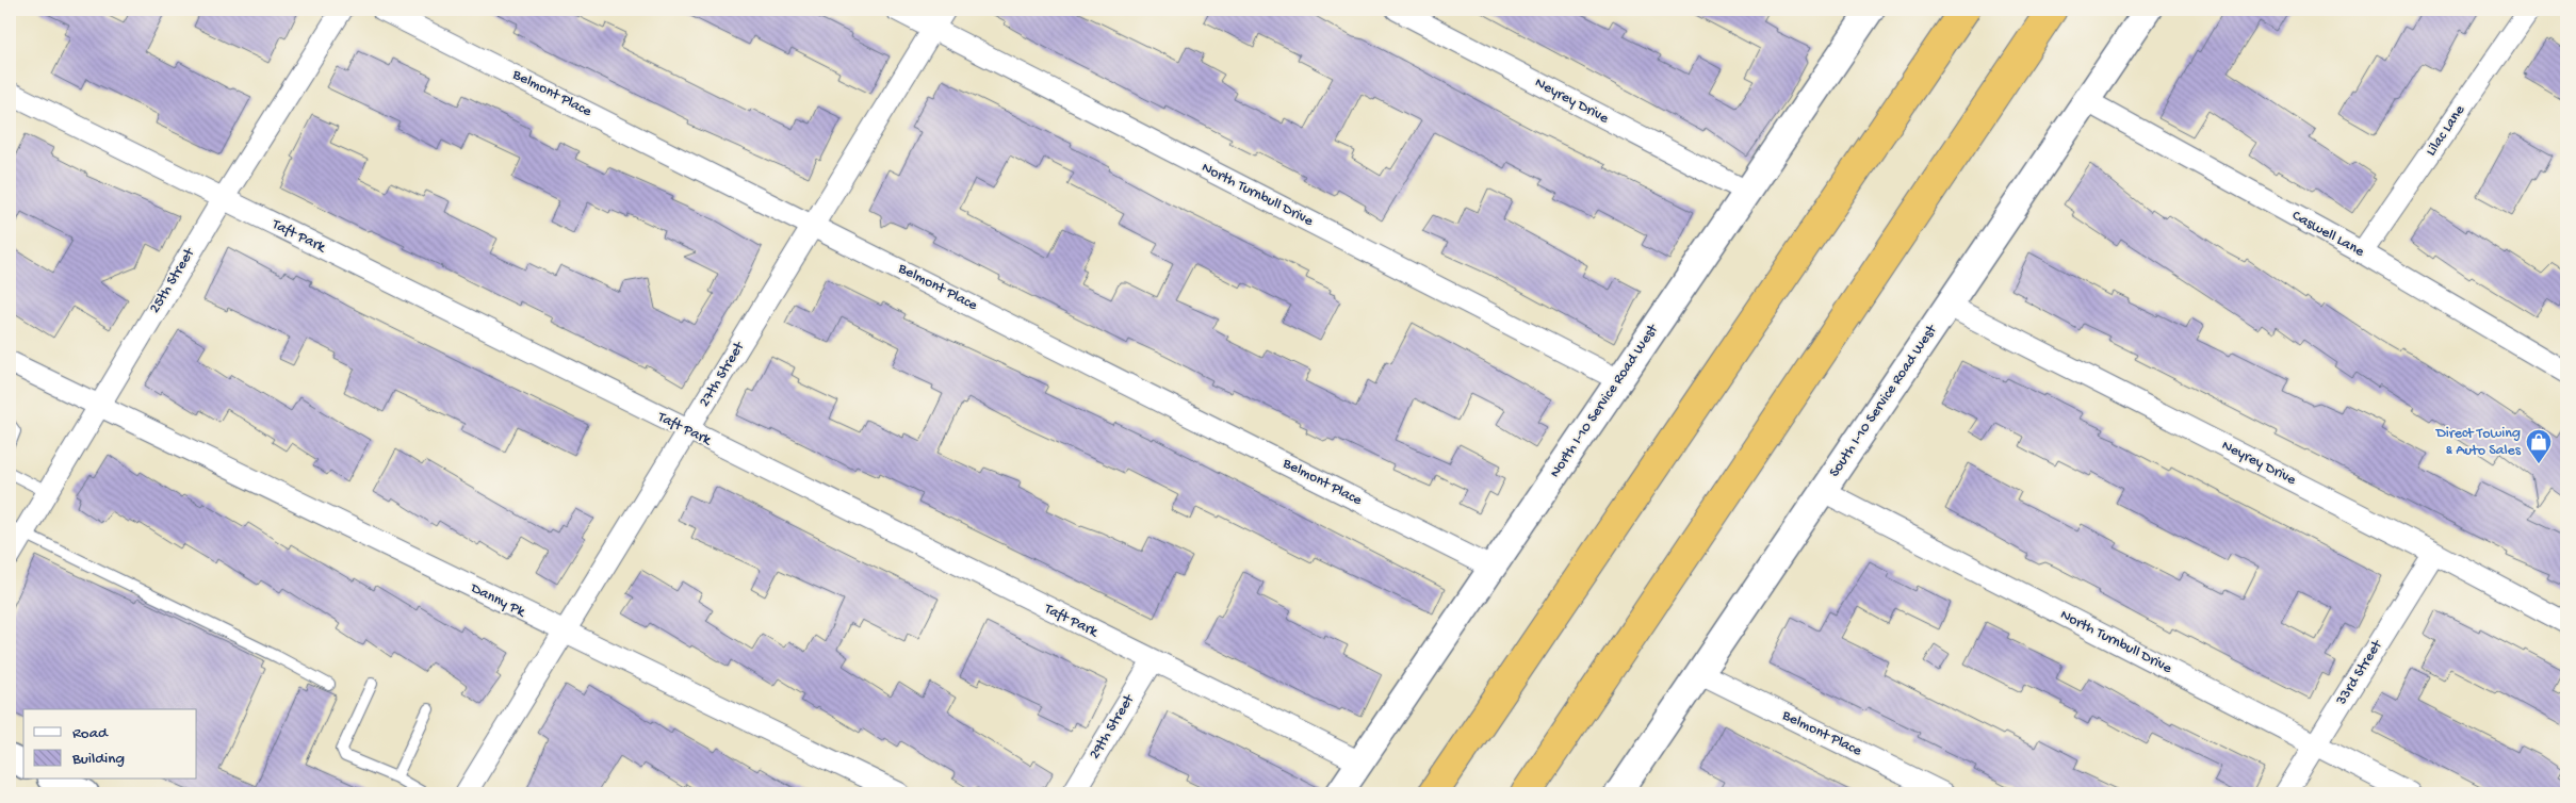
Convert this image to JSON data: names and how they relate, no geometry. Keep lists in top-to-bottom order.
{
  "streets": {
    "street": [
      "Belmont Place",
      "Neyrey Drive",
      "Lilac Lane",
      "North Turnbull Drive",
      "Caswell Lane",
      "Taft Park",
      "25th Street",
      "27th Street",
      "North I-10 Service Road West",
      "South I-10 Service Road West",
      "Danny Pk",
      "33rd Street",
      "29th Street"
    ]
  },
  "crossings": [
    ["Belmont Place", "27th Street"],
    ["Belmont Place", "North I-10 Service Road West"],
    ["Belmont Place", "South I-10 Service Road West"],
    ["Neyrey Drive", "North I-10 Service Road West"],
    ["Neyrey Drive", "South I-10 Service Road West"],
    ["Neyrey Drive", "33rd Street"],
    ["Lilac Lane", "Caswell Lane"],
    ["North Turnbull Drive", "27th Street"],
    ["North Turnbull Drive", "North I-10 Service Road West"],
    ["North Turnbull Drive", "South I-10 Service Road West"],
    ["North Turnbull Drive", "33rd Street"],
    ["Caswell Lane", "South I-10 Service Road West"],
    ["Taft Park", "25th Street"],
    ["Taft Park", "27th Street"],
    ["Taft Park", "North I-10 Service Road West"],
    ["Taft Park", "29th Street"],
    ["25th Street", "Danny Pk"],
    ["27th Street", "Danny Pk"]
  ],
  "places": {
    "shop": ["Direct Towing & Auto Sales"]
  },
  "legend": ["Road", "Building"]
}
